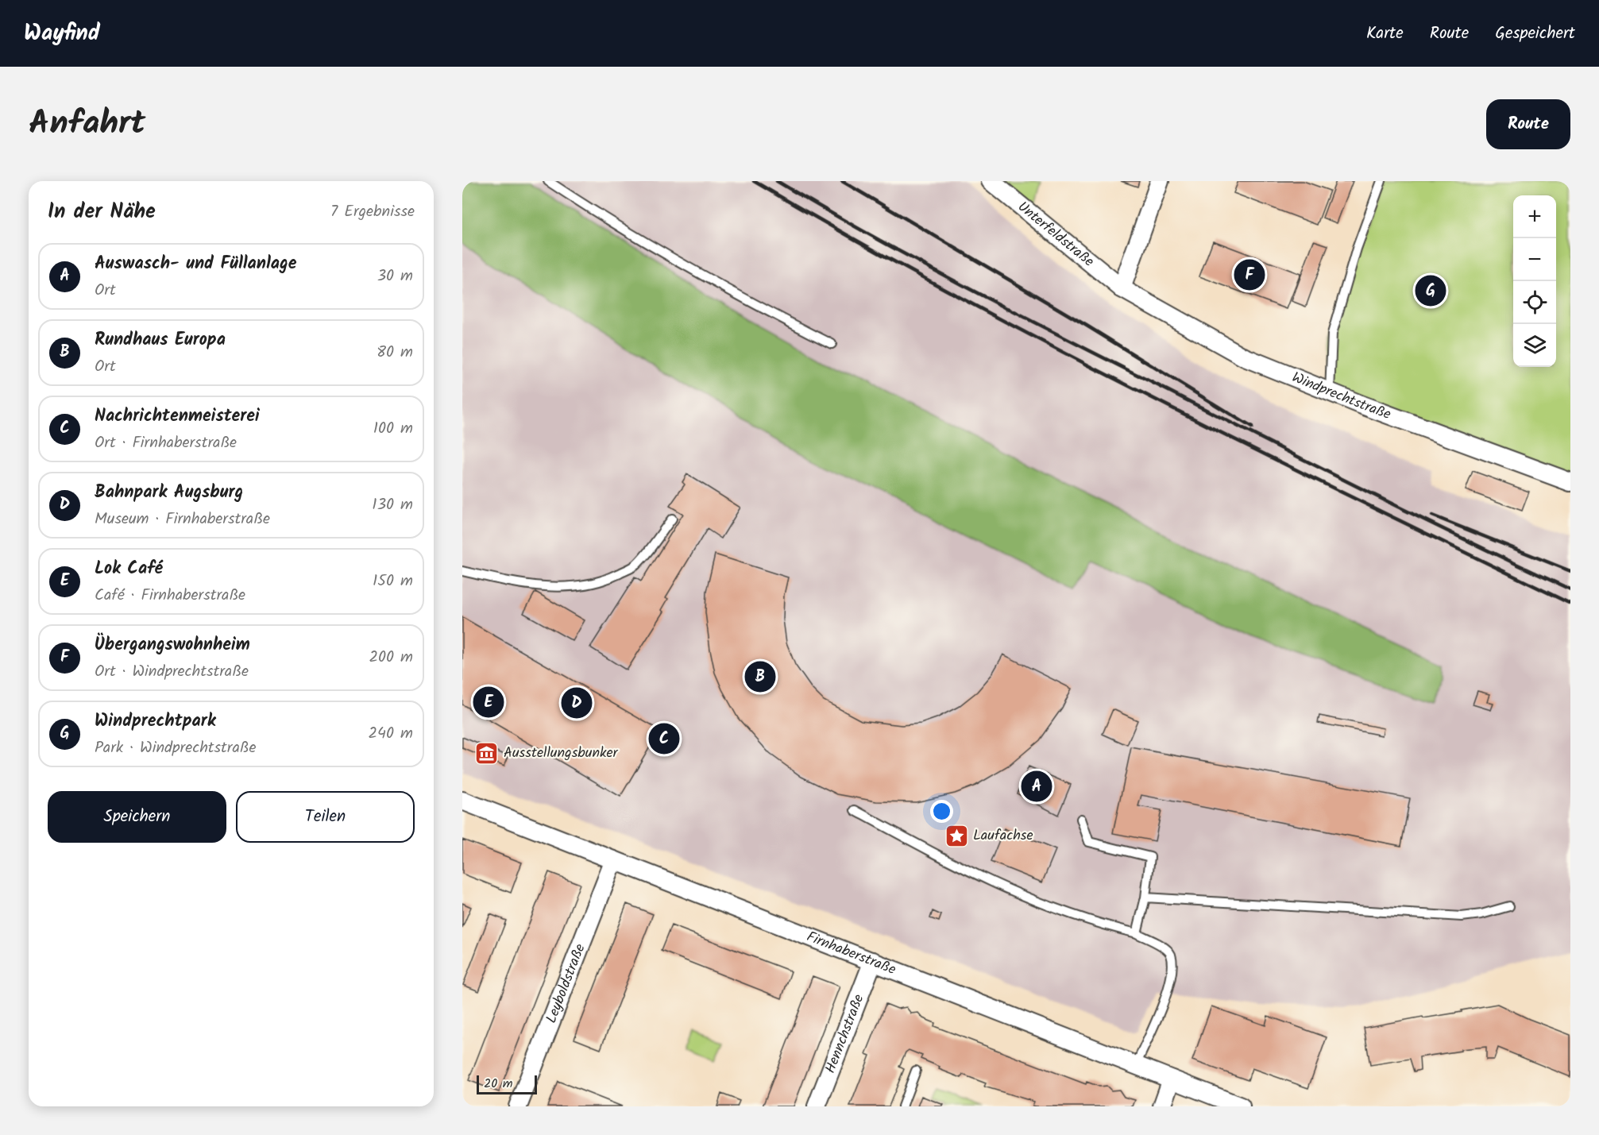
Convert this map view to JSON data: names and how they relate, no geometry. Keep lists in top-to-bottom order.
{
  "streets": {
    "street": [
      "Unterfeldstraße",
      "Windprechtstraße",
      "Firnhaberstraße",
      "Leyboldstraße",
      "Hennchstraße"
    ]
  },
  "crossings": [
    ["Unterfeldstraße", "Windprechtstraße"],
    ["Firnhaberstraße", "Leyboldstraße"],
    ["Firnhaberstraße", "Hennchstraße"]
  ],
  "places": {
    "museum": ["Ausstellungsbunker"],
    "place": ["Laufachse"]
  },
  "scale_bar": "20 m",
  "page": {
    "header": "Wayfind",
    "nav": ["Karte", "Route", "Gespeichert"],
    "title": "Anfahrt",
    "buttons": [
      "Route",
      ["Speichern", "Teilen"]
    ],
    "heading": ["In der Nähe", "7 Ergebnisse"],
    "map_buttons": ["+", "−"],
    "list": [
      {
        "mark": "A",
        "name": "Auswasch- und Füllanlage",
        "note": "Ort",
        "value": "30 m"
      },
      {
        "mark": "B",
        "name": "Rundhaus Europa",
        "note": "Ort",
        "value": "80 m"
      },
      {
        "mark": "C",
        "name": "Nachrichtenmeisterei",
        "note": "Ort · Firnhaberstraße",
        "value": "100 m"
      },
      {
        "mark": "D",
        "name": "Bahnpark Augsburg",
        "note": "Museum · Firnhaberstraße",
        "value": "130 m"
      },
      {
        "mark": "E",
        "name": "Lok Café",
        "note": "Café · Firnhaberstraße",
        "value": "150 m"
      },
      {
        "mark": "F",
        "name": "Übergangswohnheim",
        "note": "Ort · Windprechtstraße",
        "value": "200 m"
      },
      {
        "mark": "G",
        "name": "Windprechtpark",
        "note": "Park · Windprechtstraße",
        "value": "240 m"
      }
    ],
    "pins": [
      "F",
      "G",
      "B",
      "E",
      "D",
      "C",
      "A"
    ],
    "scale": "20 m"
  }
}
